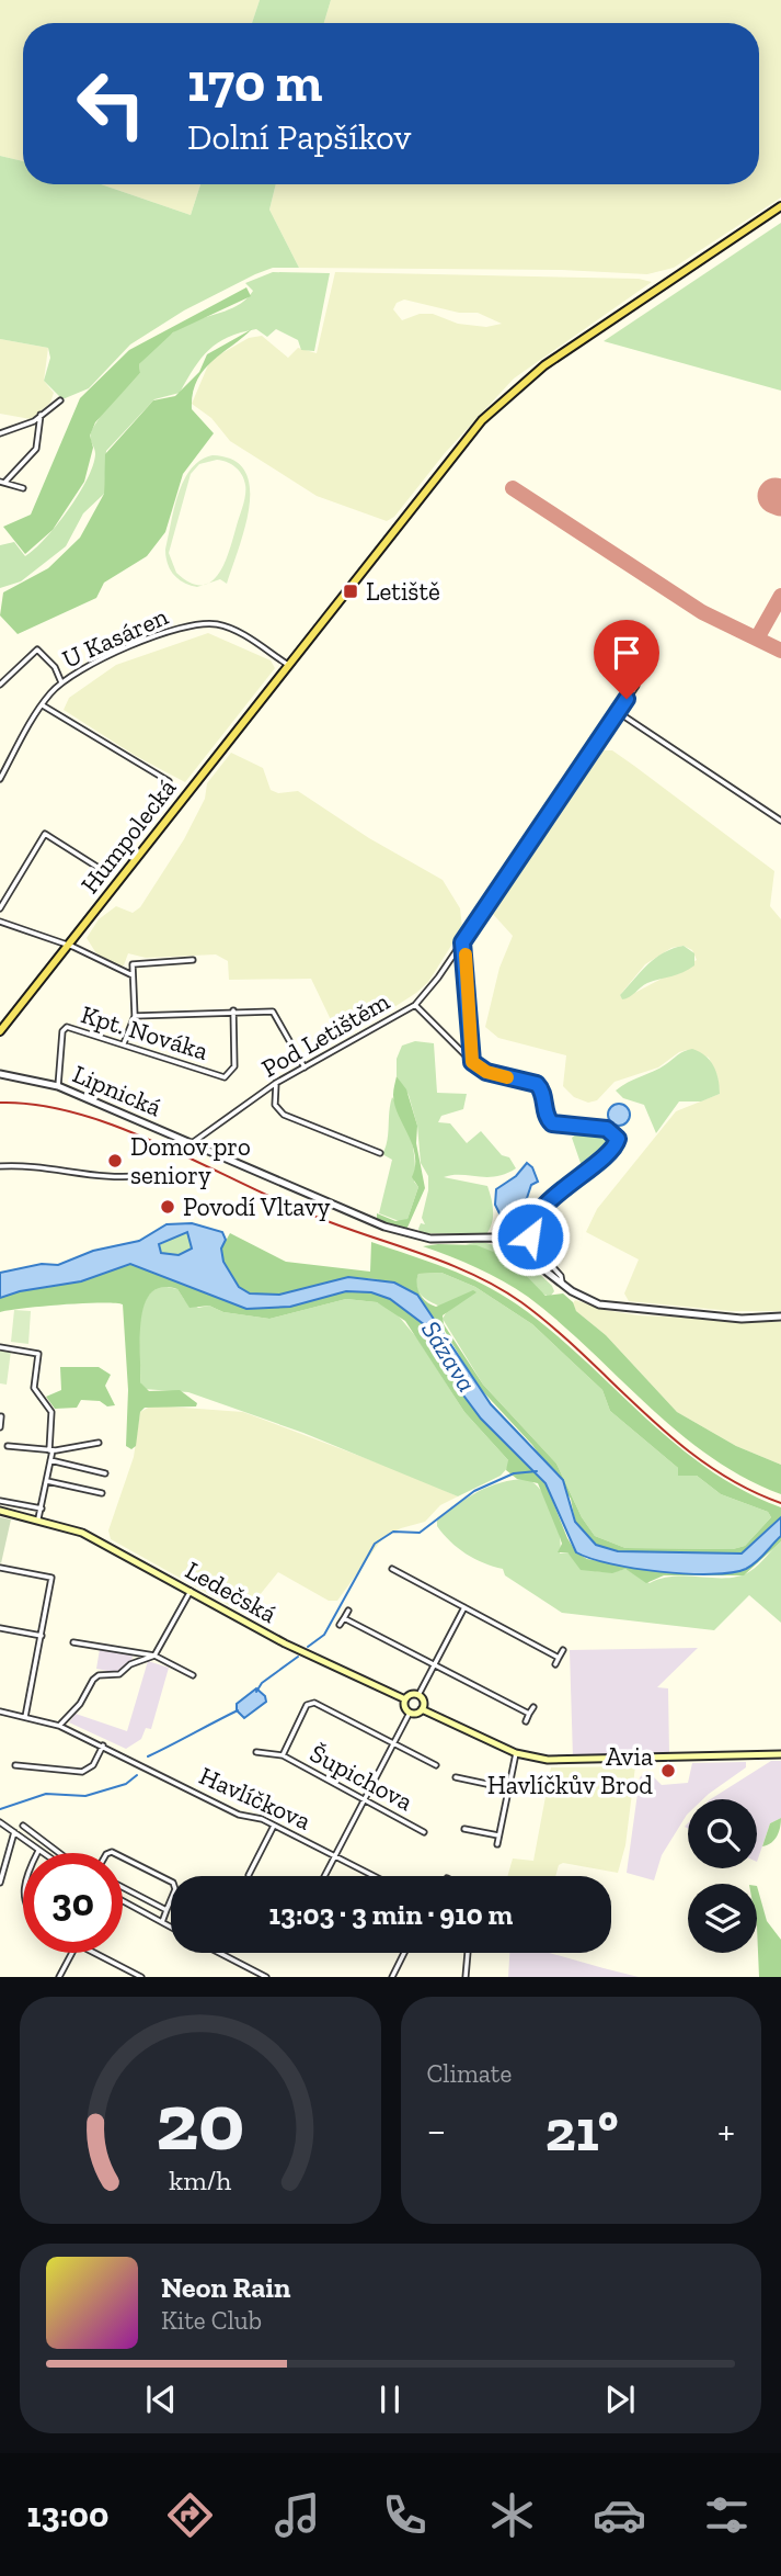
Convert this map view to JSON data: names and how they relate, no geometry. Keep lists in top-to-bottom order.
{
  "streets": {
    "main road": ["Humpolecká", "Ledečská"],
    "street": [
      "U Kasáren",
      "Kpt. Nováka",
      "Pod Letištěm",
      "Lipnická",
      "Šupichova",
      "Havlíčkova"
    ]
  },
  "crossings": [
    ["U Kasáren", "Humpolecká"],
    ["Kpt. Nováka", "Lipnická"],
    ["Pod Letištěm", "Lipnická"]
  ],
  "water": ["Sázava"],
  "places": {
    "transit": ["Letiště"],
    "other": ["Domov pro seniory", "Povodí Vltavy", "Avia Havlíčkův Brod"]
  },
  "page": {
    "turn": ["170 m", "Dolní Papšíkov"],
    "limit": "30",
    "trip": "13:03 · 3 min · 910 m",
    "tile": "Climate",
    "heat": ["−", "21°", "+"],
    "song": ["Neon Rain", "Kite Club"],
    "tabs": "13:00",
    "gauge": ["20", "km/h"]
  }
}
